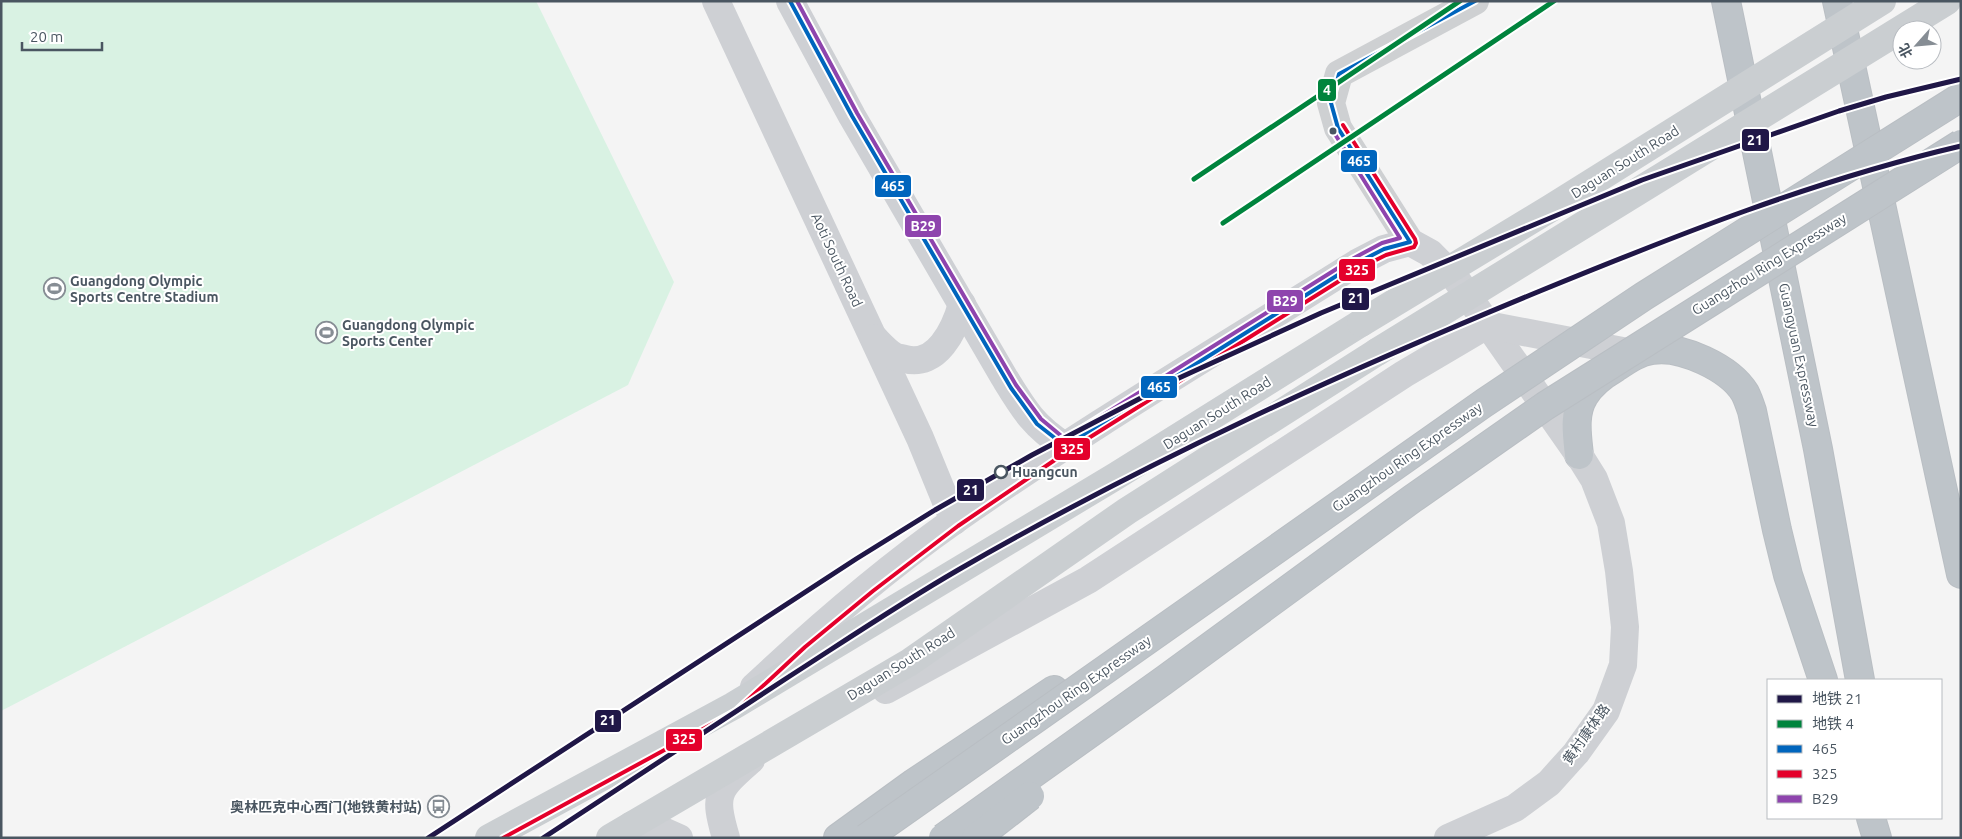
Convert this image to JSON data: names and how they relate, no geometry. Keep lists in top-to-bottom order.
{
  "streets": {
    "highway": ["Guangzhou Ring Expressway", "Guangyuan Expressway"],
    "main road": ["Daguan South Road"],
    "street": ["Aoti South Road", "黄村康体路"]
  },
  "places": {
    "sports": ["Guangdong Olympic Sports Centre Stadium", "Guangdong Olympic Sports Center"],
    "other": ["Huangcun"],
    "bus stop": ["奥林匹克中心西门(地铁黄村站)"]
  },
  "lines": [
    "metro line 4",
    "transit line 465",
    "transit line B29",
    "metro line 21",
    "transit line 325"
  ],
  "legend": [
    "地铁 21",
    "地铁 4",
    "465",
    "325",
    "B29"
  ],
  "scale_bar": "20 m",
  "north": "bottom left"
}
